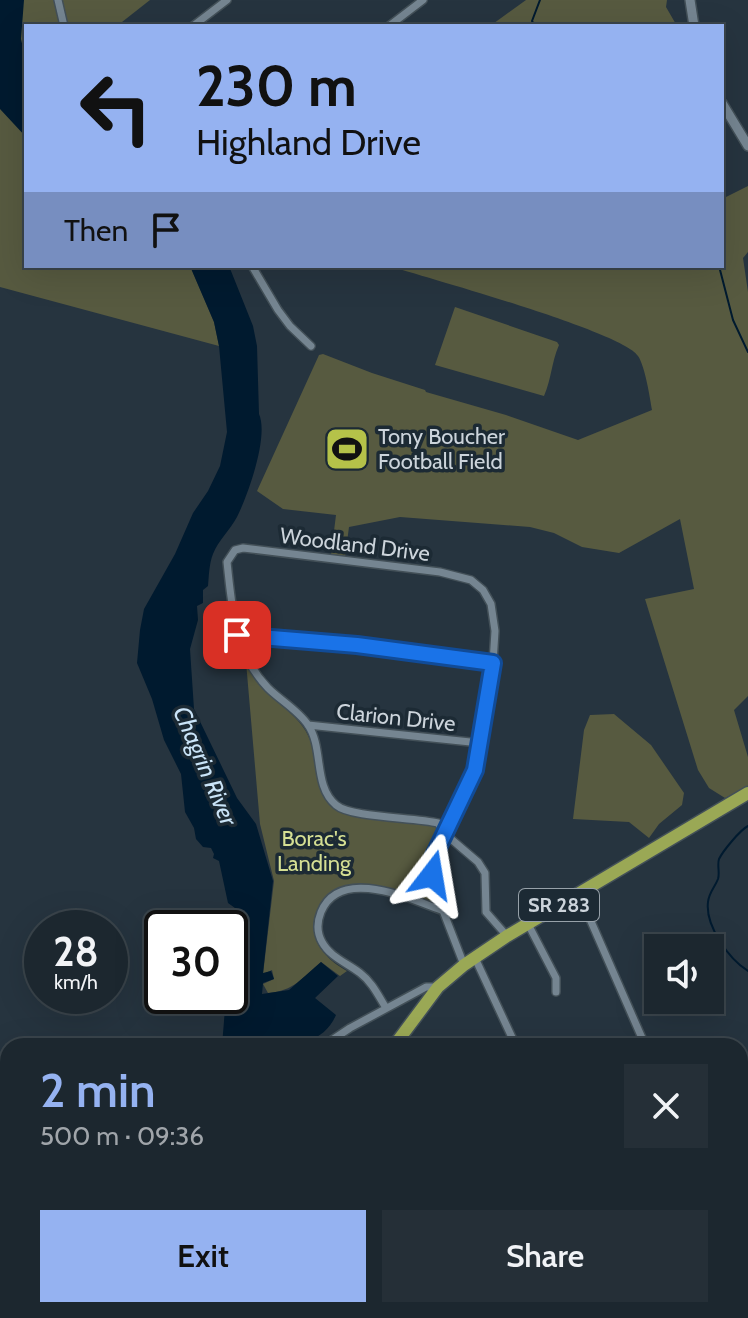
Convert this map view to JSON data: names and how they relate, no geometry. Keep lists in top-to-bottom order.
{
  "streets": {
    "main road": ["SR 283"],
    "street": ["Woodland Drive", "Clarion Drive"]
  },
  "water": ["Chagrin River"],
  "parks": ["Borac's Landing"],
  "places": {
    "sports": ["Tony Boucher Football Field"]
  },
  "page": {
    "turn": ["230 m", "Highland Drive"],
    "then": "Then",
    "speed": "28 km/h",
    "limit": "30",
    "heading": ["2 min", "500 m · 09:36"],
    "buttons": ["Exit", "Share"]
  }
}
